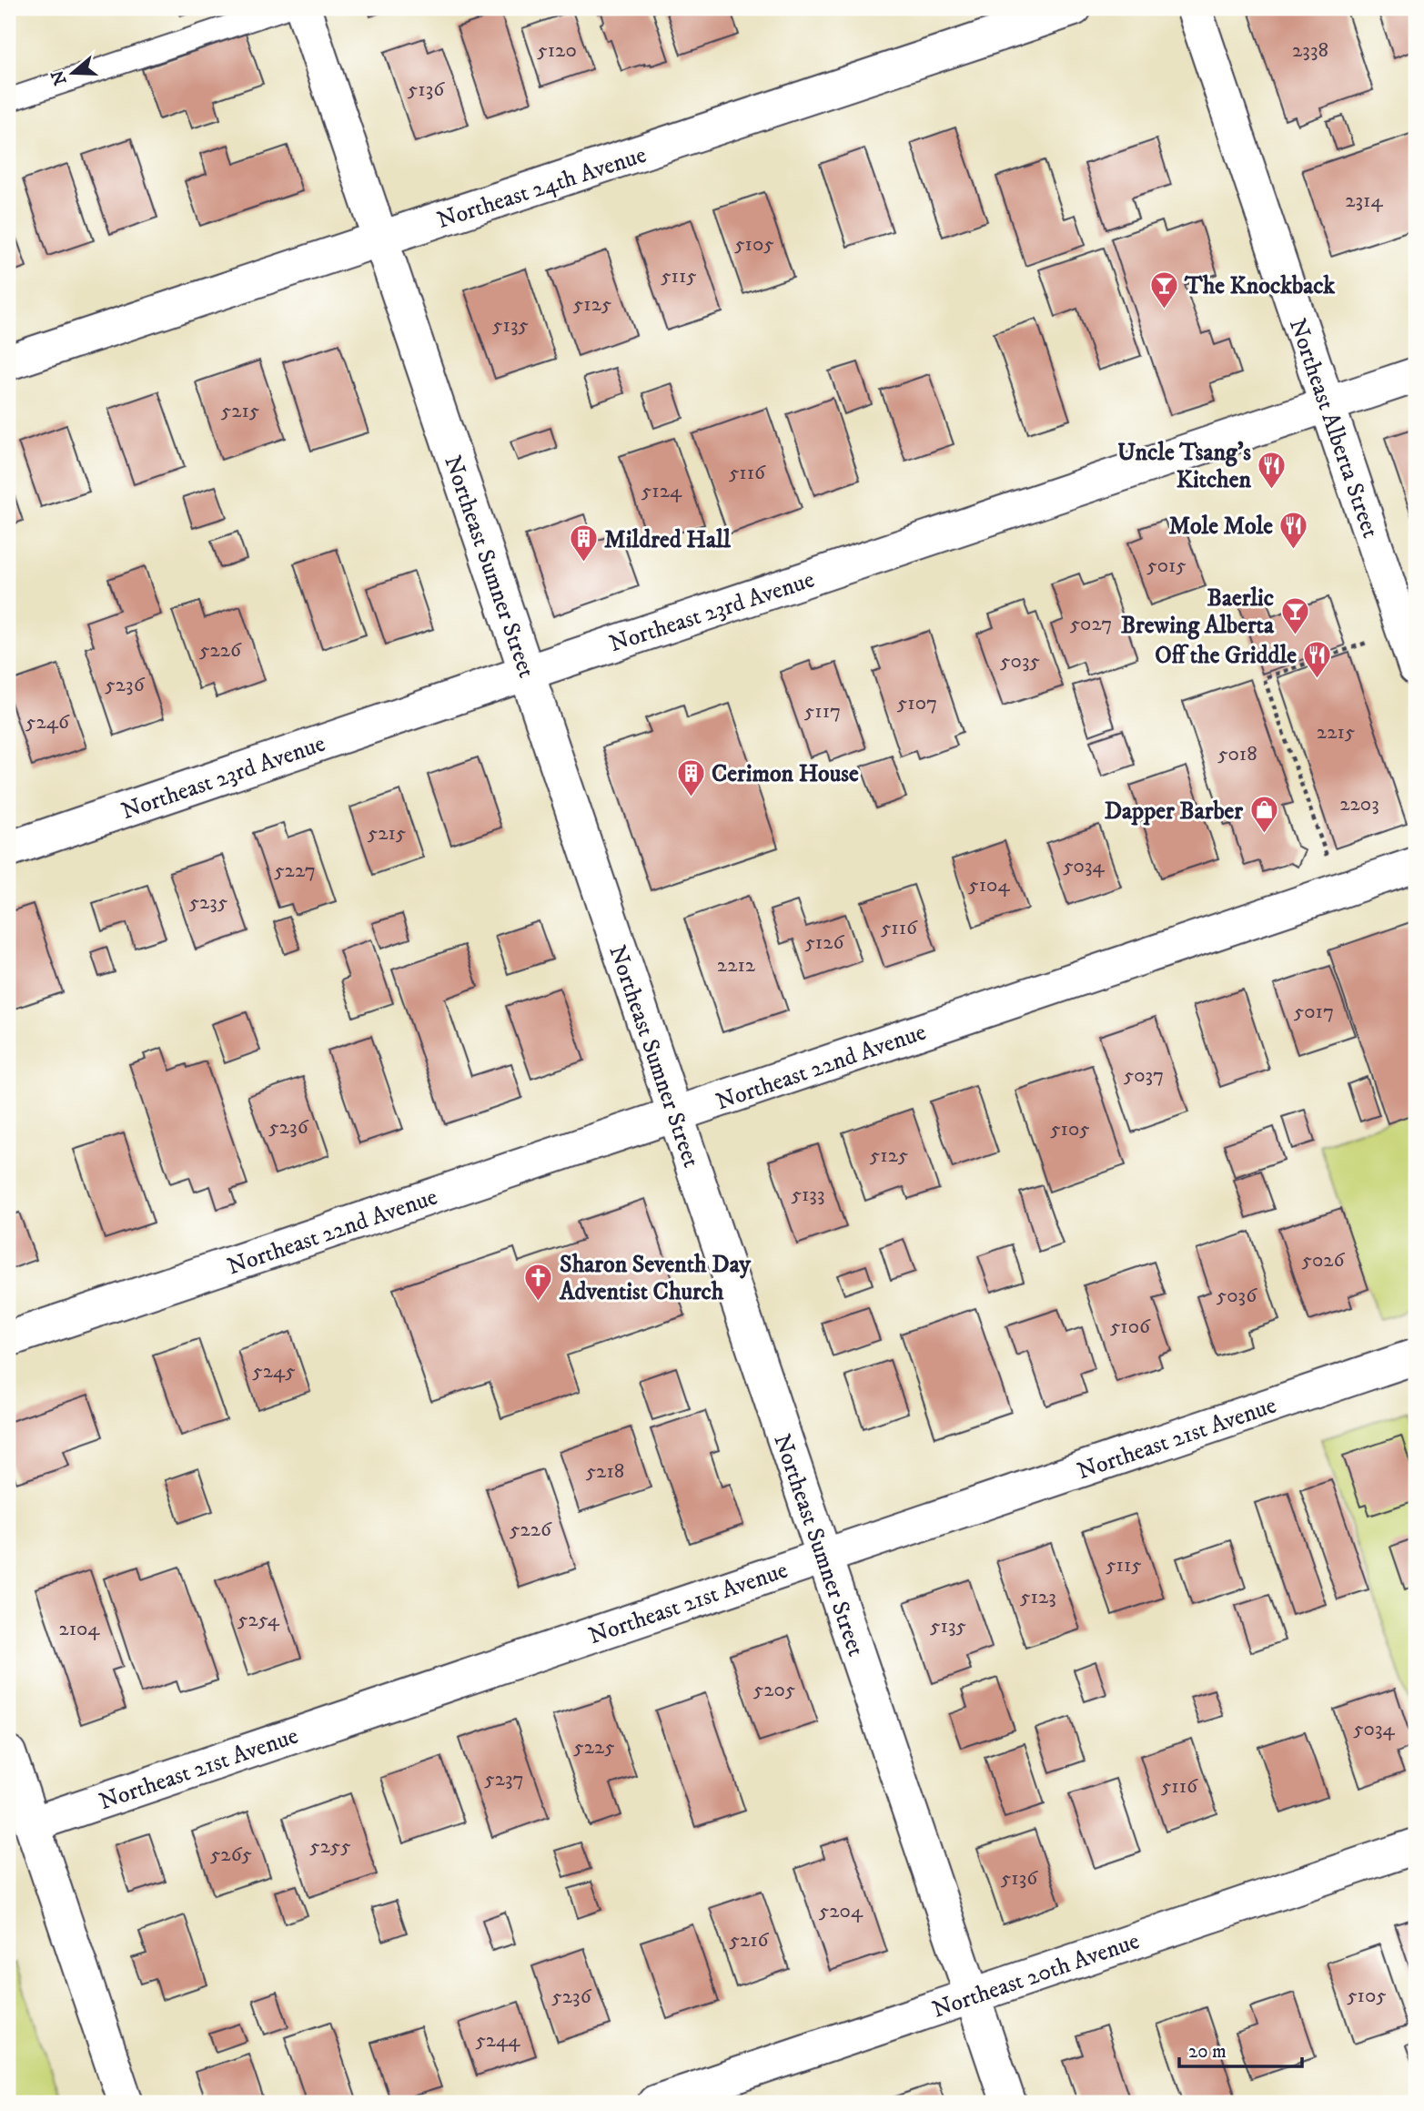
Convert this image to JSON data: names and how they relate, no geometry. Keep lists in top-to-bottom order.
{
  "streets": {
    "street": [
      "Northeast 24th Avenue",
      "Northeast Alberta Street",
      "Northeast Sumner Street",
      "Northeast 23rd Avenue",
      "Northeast 22nd Avenue",
      "Northeast 21st Avenue",
      "Northeast 20th Avenue"
    ]
  },
  "crossings": [
    ["Northeast 24th Avenue", "Northeast Sumner Street"],
    ["Northeast Alberta Street", "Northeast 23rd Avenue"],
    ["Northeast Sumner Street", "Northeast 23rd Avenue"],
    ["Northeast Sumner Street", "Northeast 22nd Avenue"],
    ["Northeast Sumner Street", "Northeast 21st Avenue"],
    ["Northeast Sumner Street", "Northeast 20th Avenue"]
  ],
  "places": {
    "bar": ["The Knockback", "Baerlic Brewing Alberta"],
    "restaurant": ["Uncle Tsang's Kitchen", "Mole Mole", "Off the Griddle"],
    "building": ["Mildred Hall", "Cerimon House"],
    "shop": ["Dapper Barber"],
    "church": ["Sharon Seventh Day Adventist Church"]
  },
  "house_numbers": [
    "5120",
    "2338",
    "5136",
    "2314",
    "5105",
    "5115",
    "5125",
    "5135",
    "5215",
    "5116",
    "5124",
    "5015",
    "5027",
    "5226",
    "5035",
    "5236",
    "5107",
    "5117",
    "5246",
    "2215",
    "5018",
    "2203",
    "5215",
    "5034",
    "5227",
    "5104",
    "5235",
    "5116",
    "5126",
    "2212",
    "5017",
    "5037",
    "5236",
    "5105",
    "5125",
    "5133",
    "5026",
    "5036",
    "5106",
    "5245",
    "5218",
    "5226",
    "5115",
    "5123",
    "5254",
    "5135",
    "2104",
    "5205",
    "5034",
    "5225",
    "5237",
    "5116",
    "5255",
    "5265",
    "5136",
    "5204",
    "5216",
    "5105",
    "5236",
    "5244"
  ],
  "scale_bar": "20 m",
  "north": "left"
}
